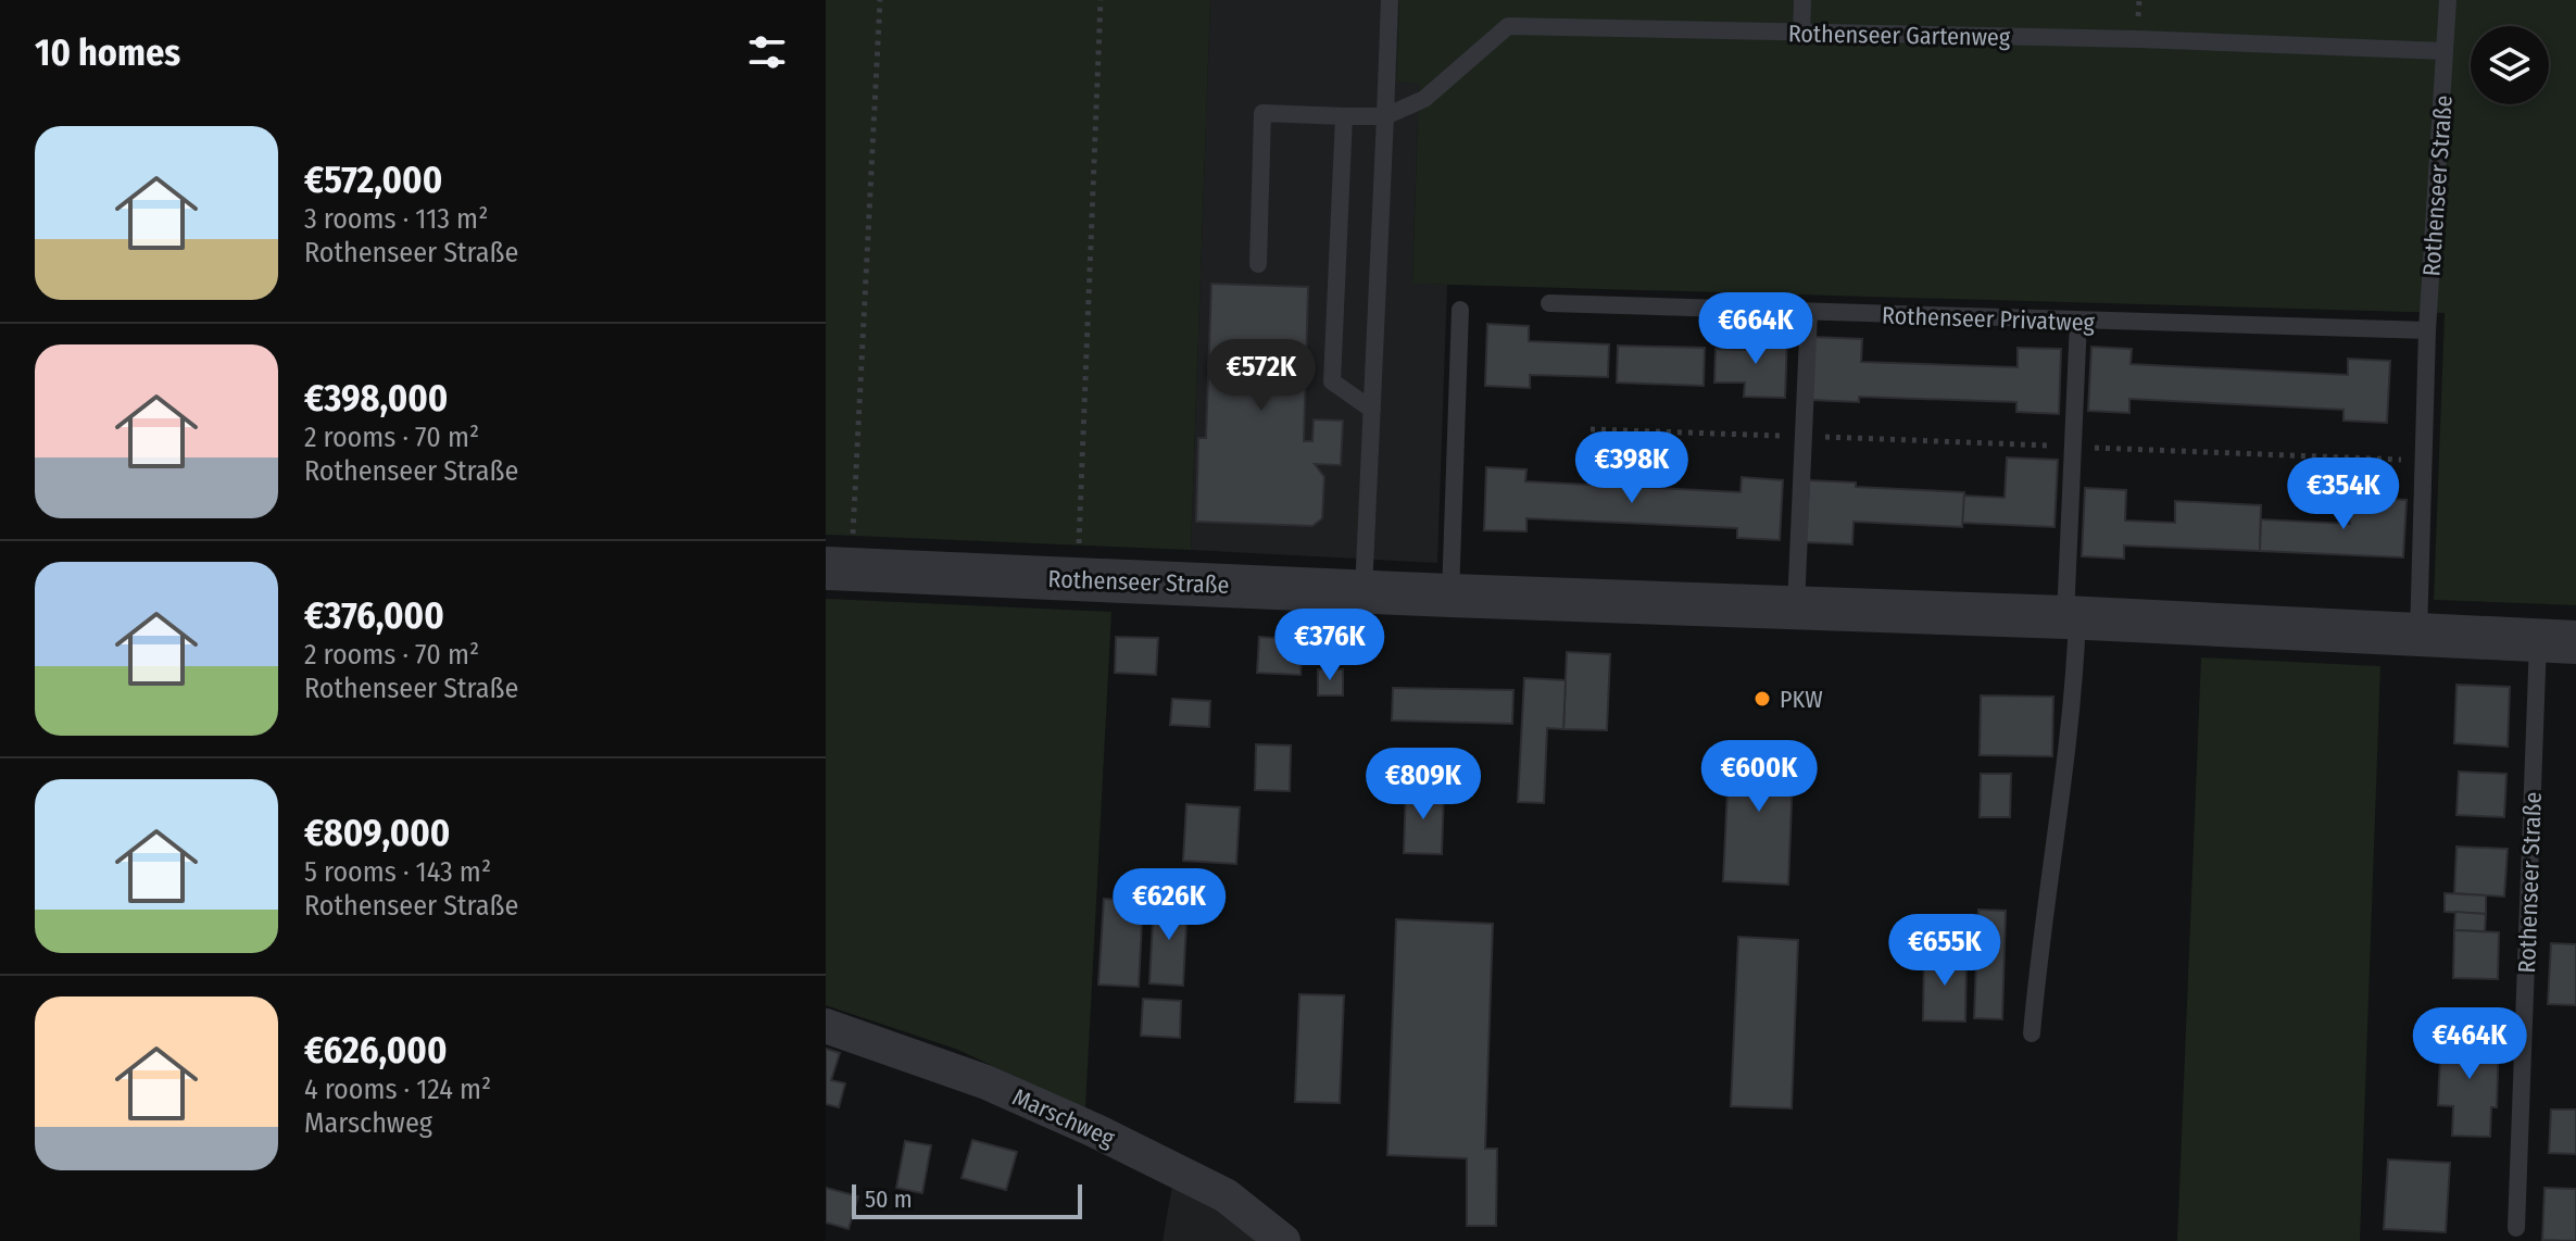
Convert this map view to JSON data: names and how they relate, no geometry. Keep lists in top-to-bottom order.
{
  "streets": {
    "street": ["Rothenseer Straße", "Marschweg"],
    "lane": ["Rothenseer Gartenweg", "Rothenseer Privatweg"]
  },
  "crossings": [
    ["Rothenseer Gartenweg", "Rothenseer Straße"],
    ["Rothenseer Straße", "Rothenseer Privatweg"]
  ],
  "places": ["PKW"],
  "scale_bar": "50 m",
  "page": {
    "heading": "10 homes",
    "list": [
      {
        "name": "€572,000",
        "note": "3 rooms · 113 m² · Rothenseer Straße"
      },
      {
        "name": "€398,000",
        "note": "2 rooms · 70 m² · Rothenseer Straße"
      },
      {
        "name": "€376,000",
        "note": "2 rooms · 70 m² · Rothenseer Straße"
      },
      {
        "name": "€809,000",
        "note": "5 rooms · 143 m² · Rothenseer Straße"
      },
      {
        "name": "€626,000",
        "note": "4 rooms · 124 m² · Marschweg"
      }
    ],
    "price": [
      "€664K",
      "€572K",
      "€398K",
      "€354K",
      "€376K",
      "€600K",
      "€809K",
      "€626K",
      "€655K",
      "€464K"
    ],
    "scale": "50 m"
  }
}
